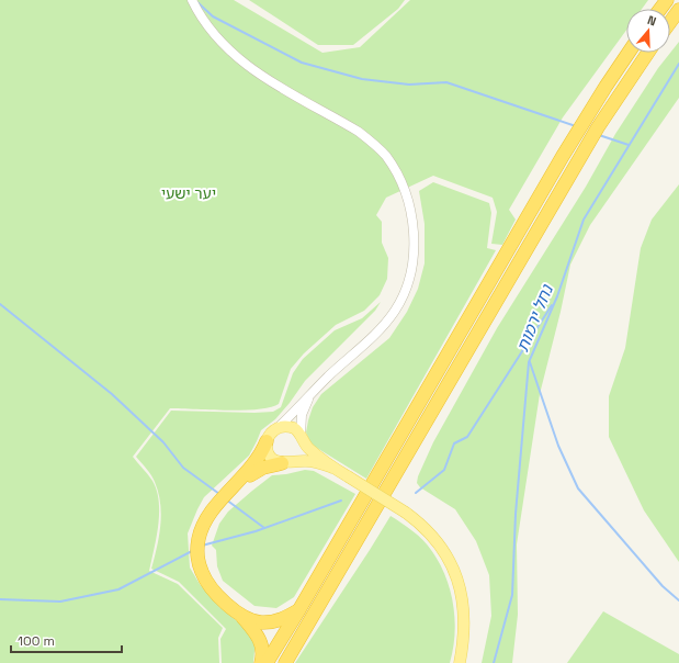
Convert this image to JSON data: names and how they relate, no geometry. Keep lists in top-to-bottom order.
{
  "water": ["נחל ירמות"],
  "parks": ["יער ישעי"],
  "scale_bar": "100 m",
  "north": "top"
}
